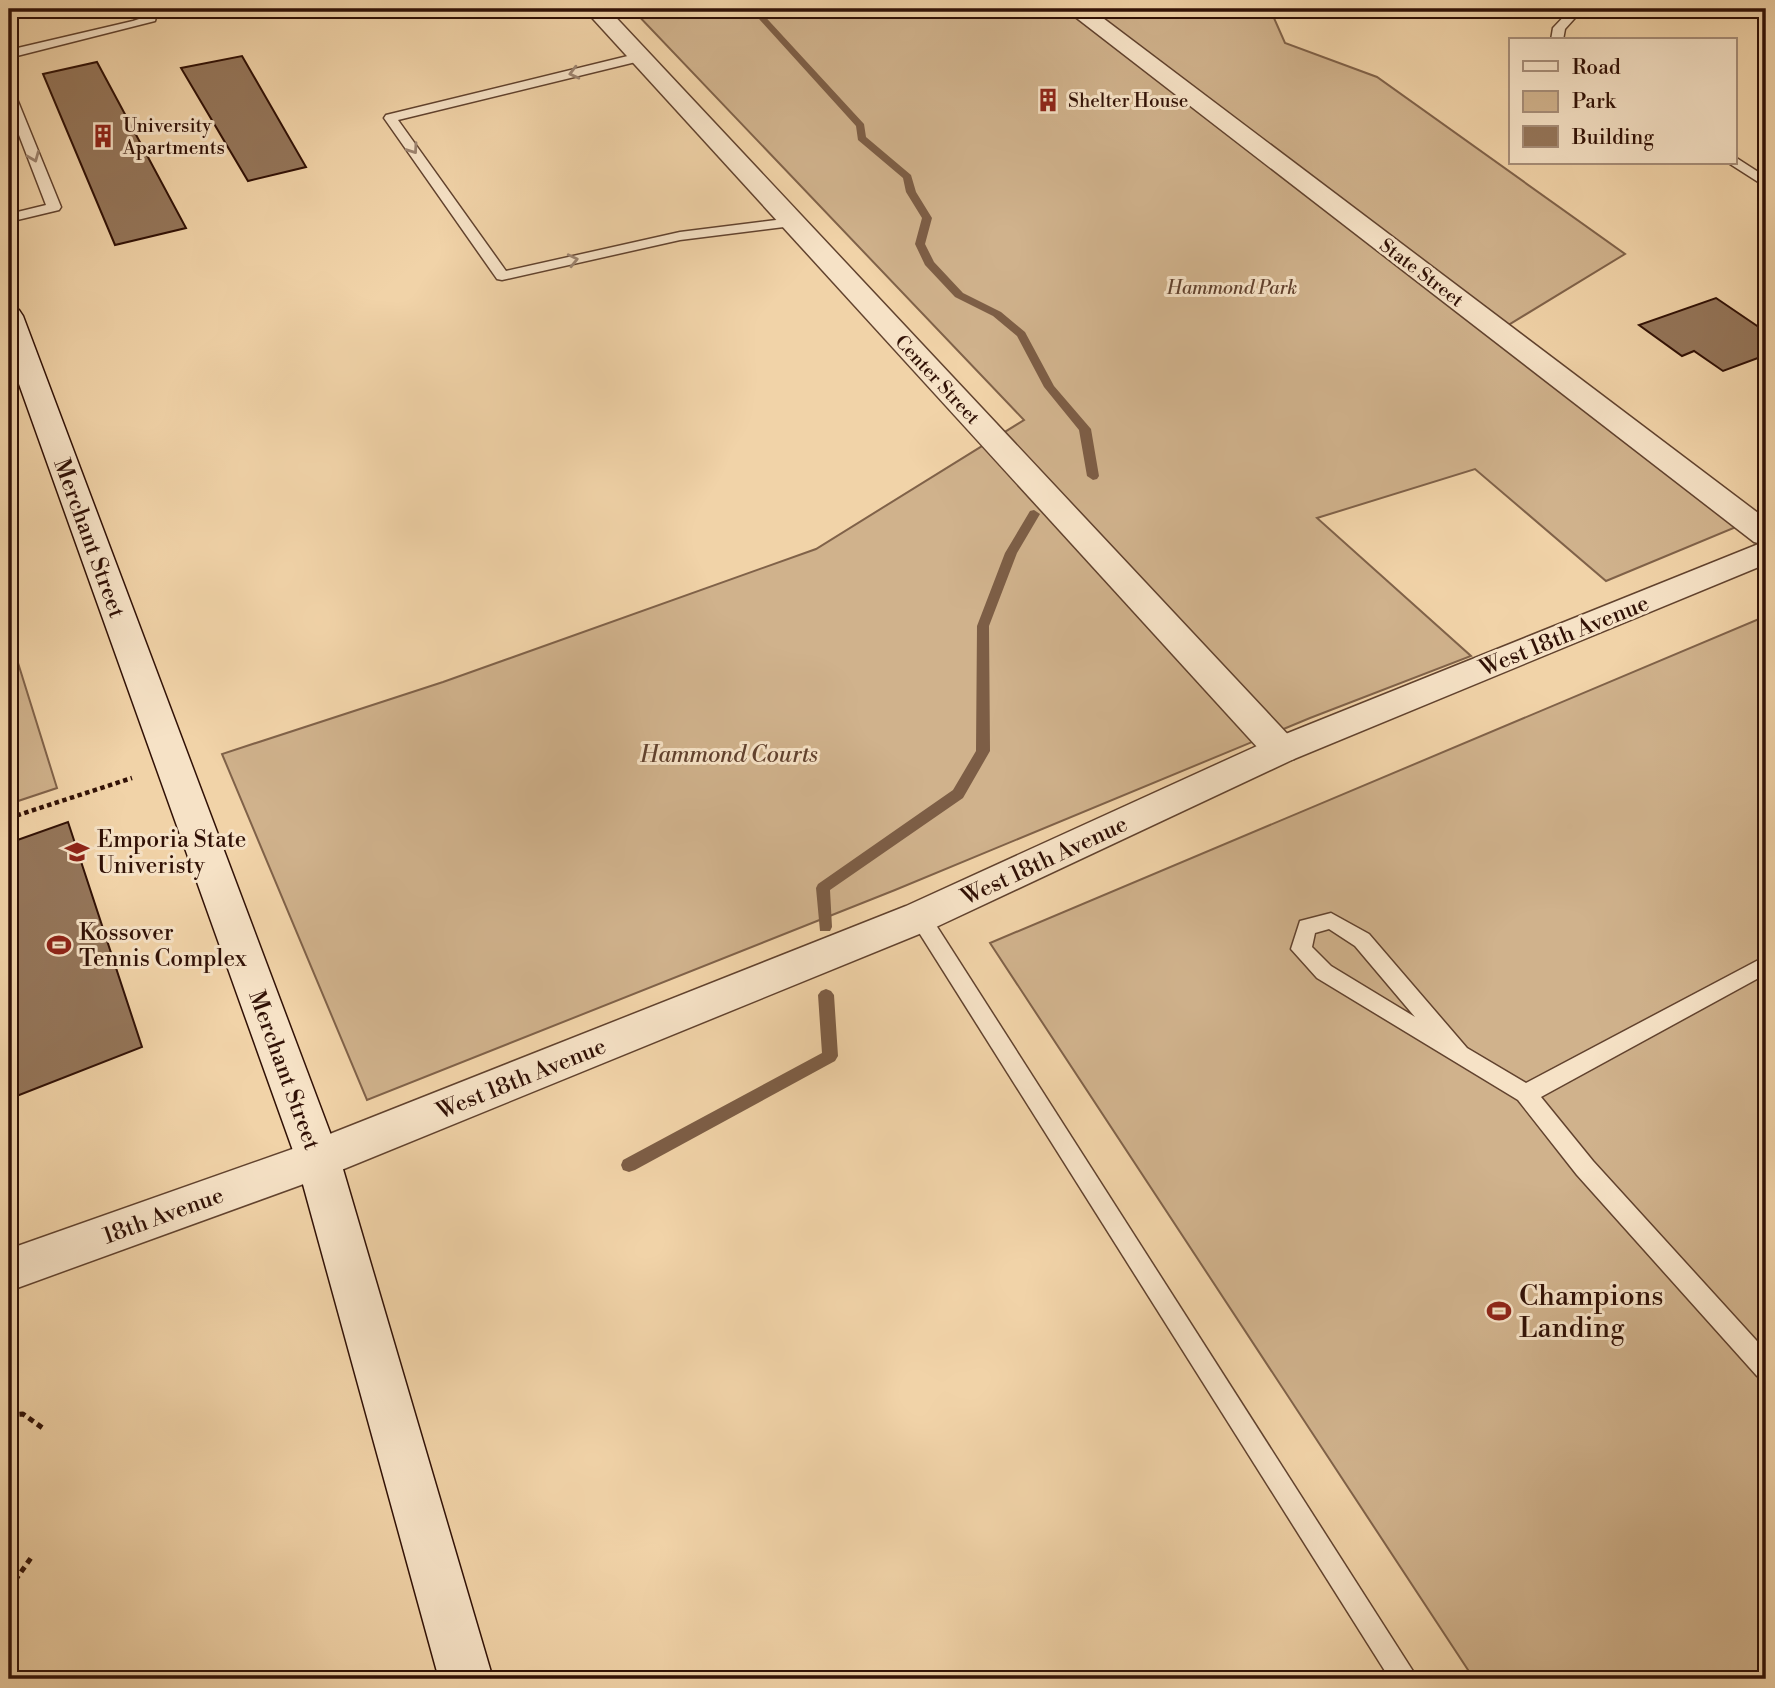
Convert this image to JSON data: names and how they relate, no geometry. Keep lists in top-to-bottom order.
{
  "streets": {
    "street": [
      "State Street",
      "Center Street",
      "Merchant Street",
      "West 18th Avenue",
      "18th Avenue"
    ]
  },
  "crossings": [
    ["Center Street", "West 18th Avenue"],
    ["Merchant Street", "West 18th Avenue"],
    ["Merchant Street", "18th Avenue"],
    ["West 18th Avenue", "18th Avenue"]
  ],
  "parks": ["Hammond Park", "Hammond Courts"],
  "places": {
    "building": ["Shelter House", "University Apartments"],
    "school or university": ["Emporia State Univeristy"],
    "sports": ["Kossover Tennis Complex", "Champions Landing"]
  },
  "legend": ["Road", "Park", "Building"]
}
